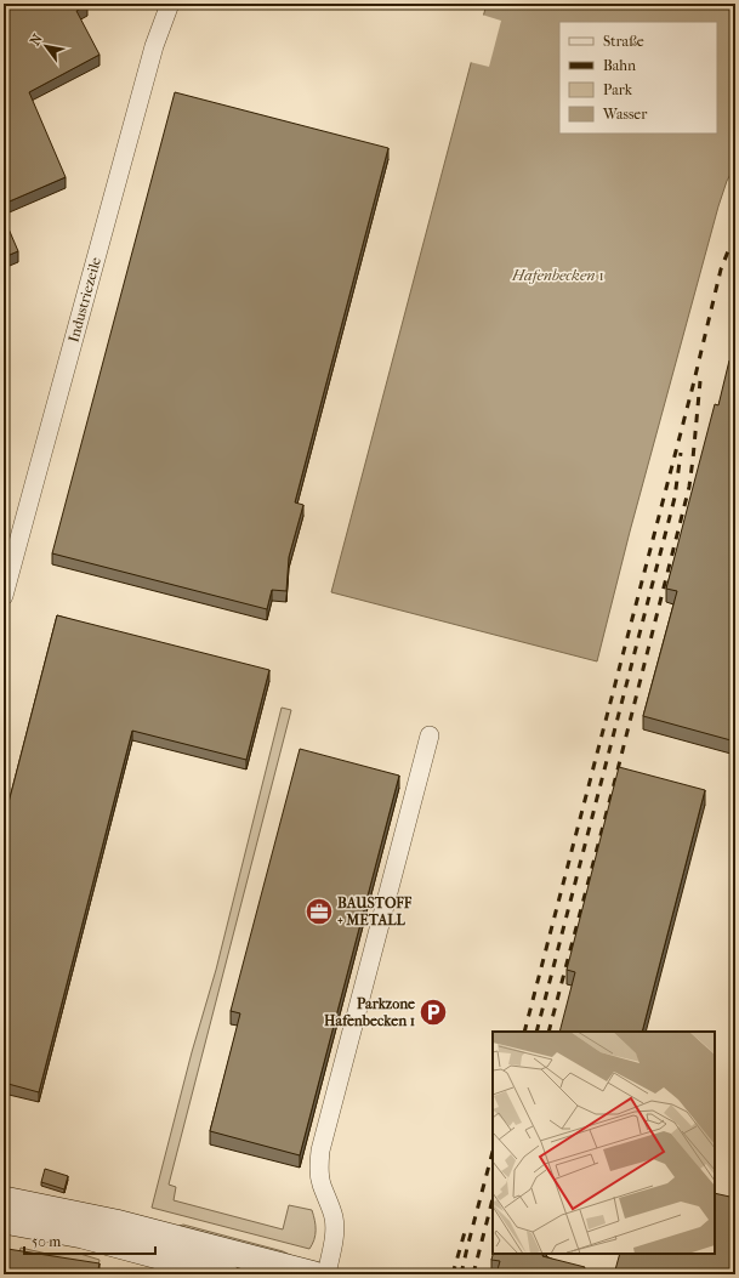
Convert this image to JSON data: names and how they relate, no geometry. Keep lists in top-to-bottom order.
{
  "streets": {
    "street": ["Industriezeile"]
  },
  "water": ["Hafenbecken 1"],
  "places": {
    "office": ["BAUSTOFF + METALL"],
    "parking": ["Parkzone Hafenbecken 1"]
  },
  "legend": [
    "Straße",
    "Bahn",
    "Park",
    "Wasser"
  ],
  "scale_bar": "50 m",
  "north": "top left"
}
